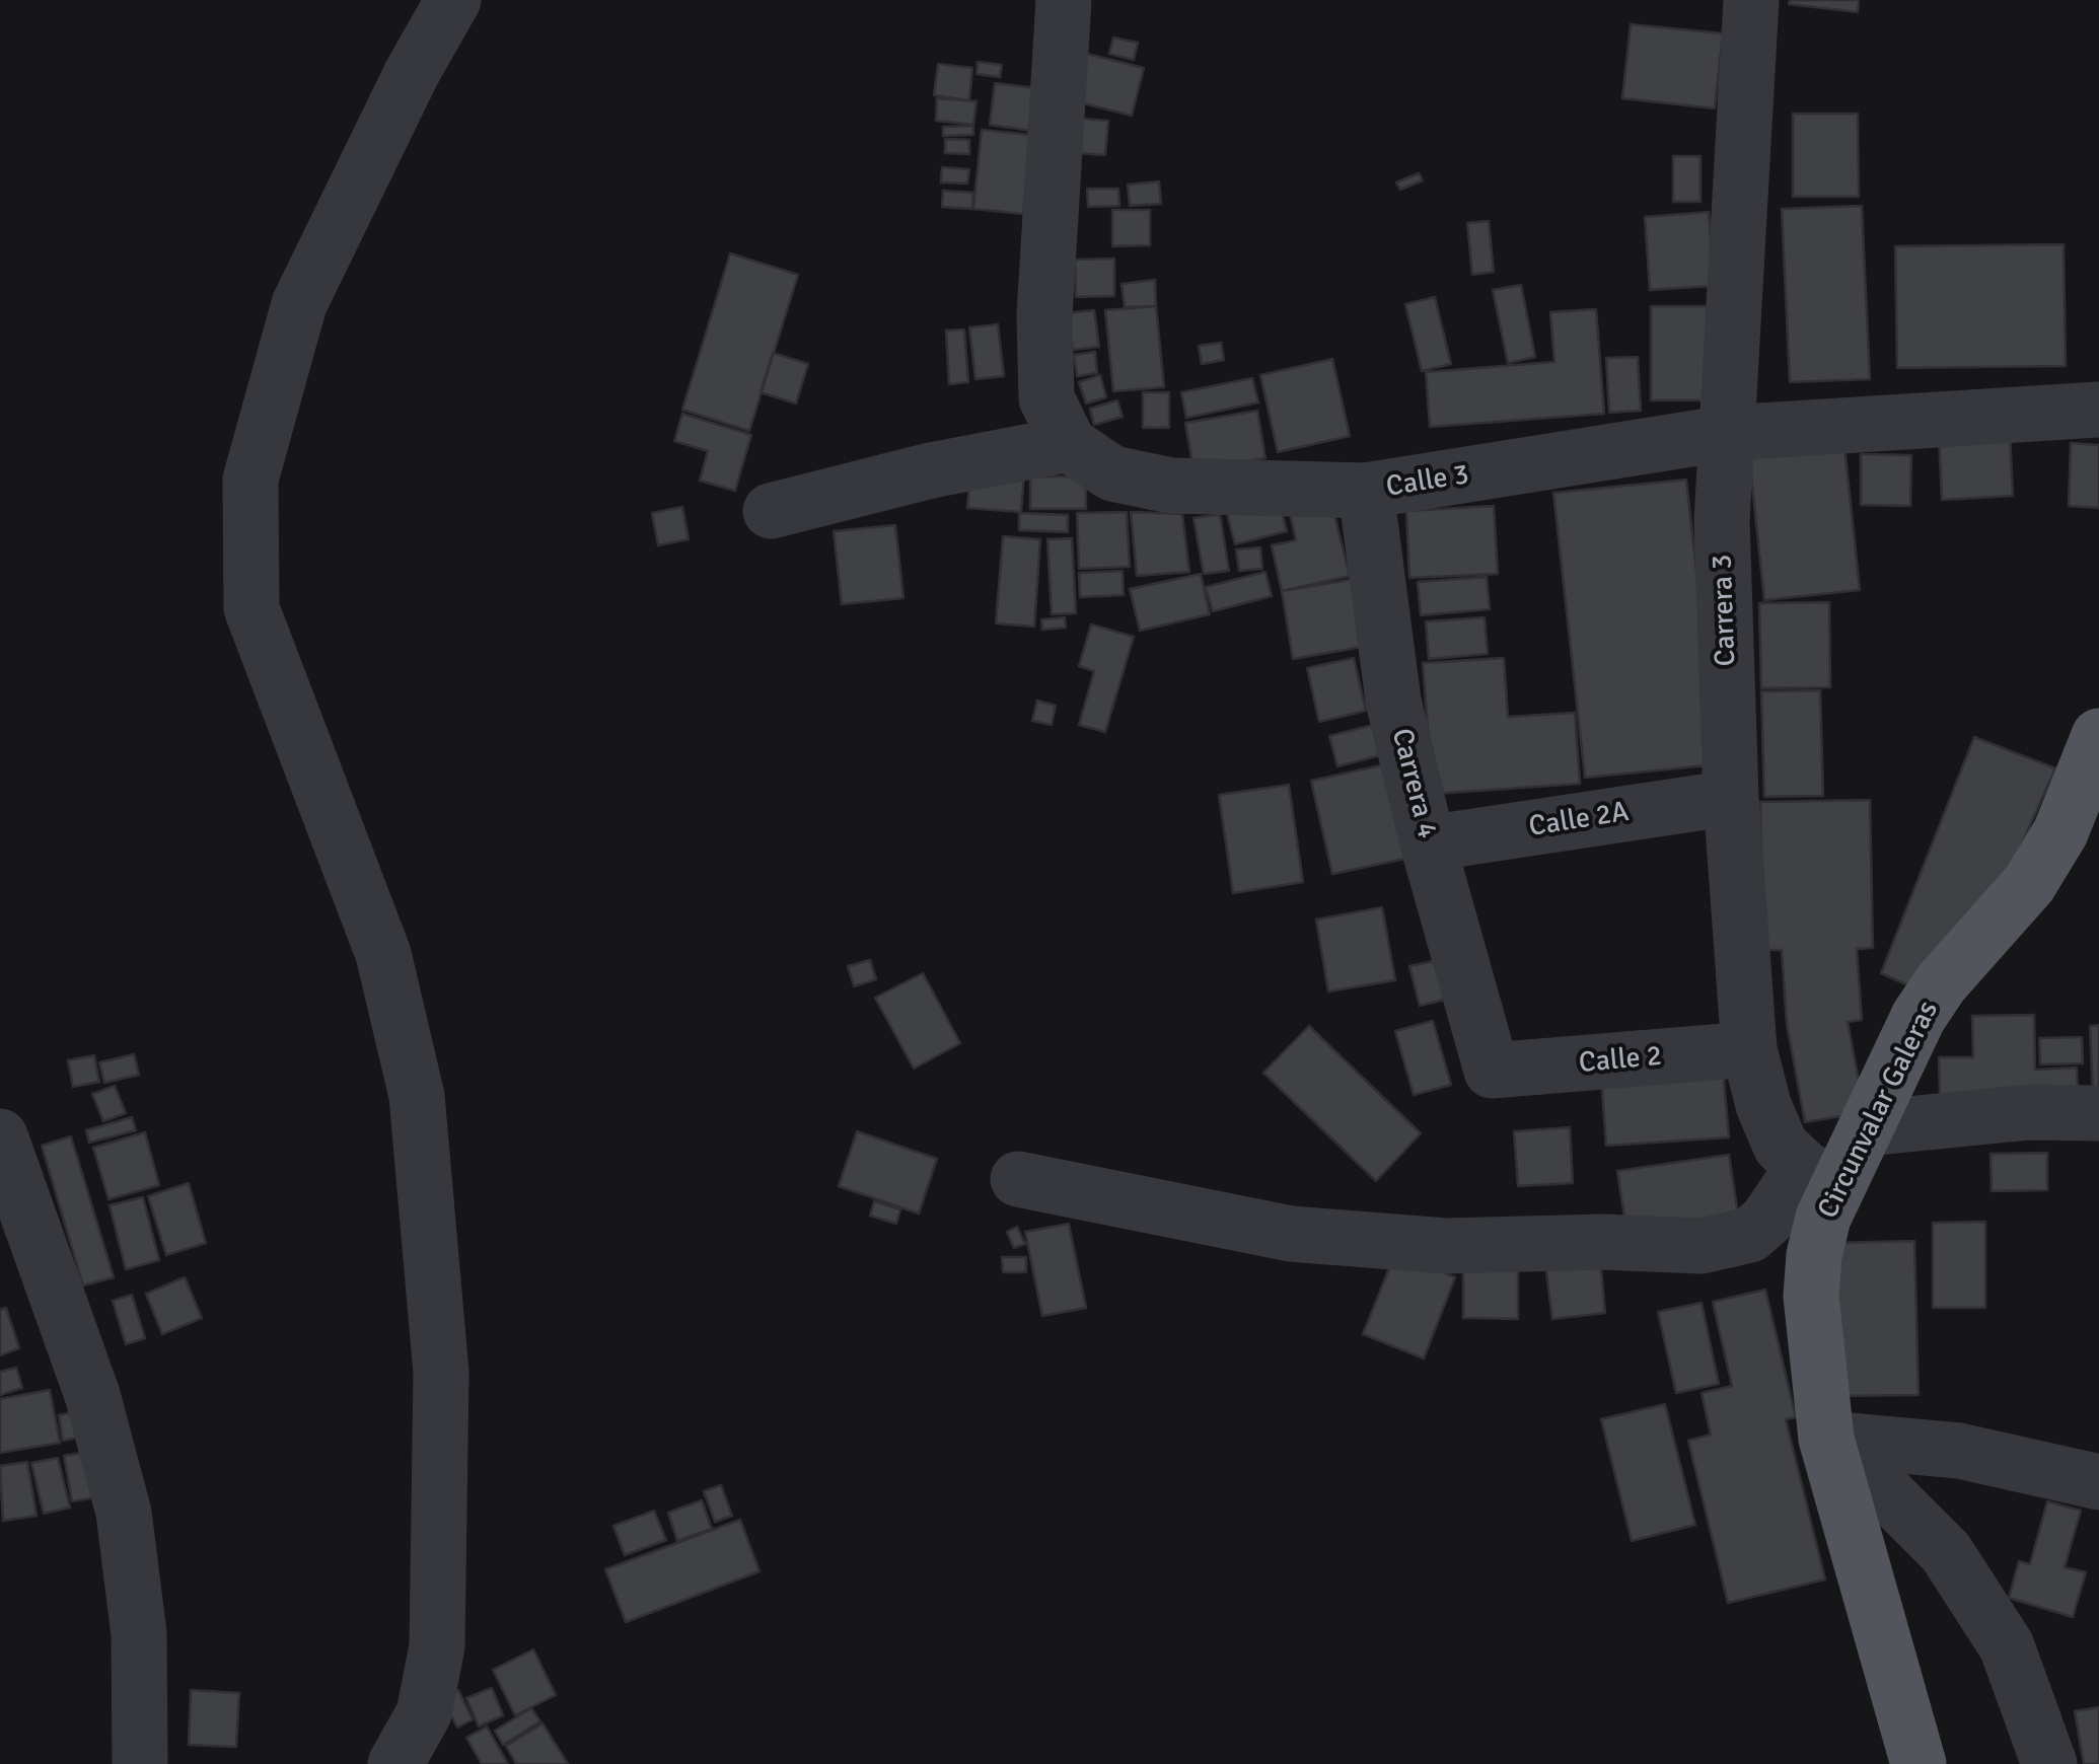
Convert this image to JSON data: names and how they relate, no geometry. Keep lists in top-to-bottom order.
{
  "streets": {
    "main road": ["Circunvalar Galeras"],
    "street": [
      "Calle 3",
      "Carrera 3",
      "Carrera 4",
      "Calle 2A",
      "Calle 2"
    ]
  },
  "crossings": [
    ["Calle 3", "Carrera 3"],
    ["Calle 3", "Carrera 4"],
    ["Carrera 3", "Calle 2A"],
    ["Carrera 3", "Calle 2"],
    ["Carrera 3", "Circunvalar Galeras"],
    ["Carrera 4", "Calle 2A"],
    ["Carrera 4", "Calle 2"]
  ]
}
